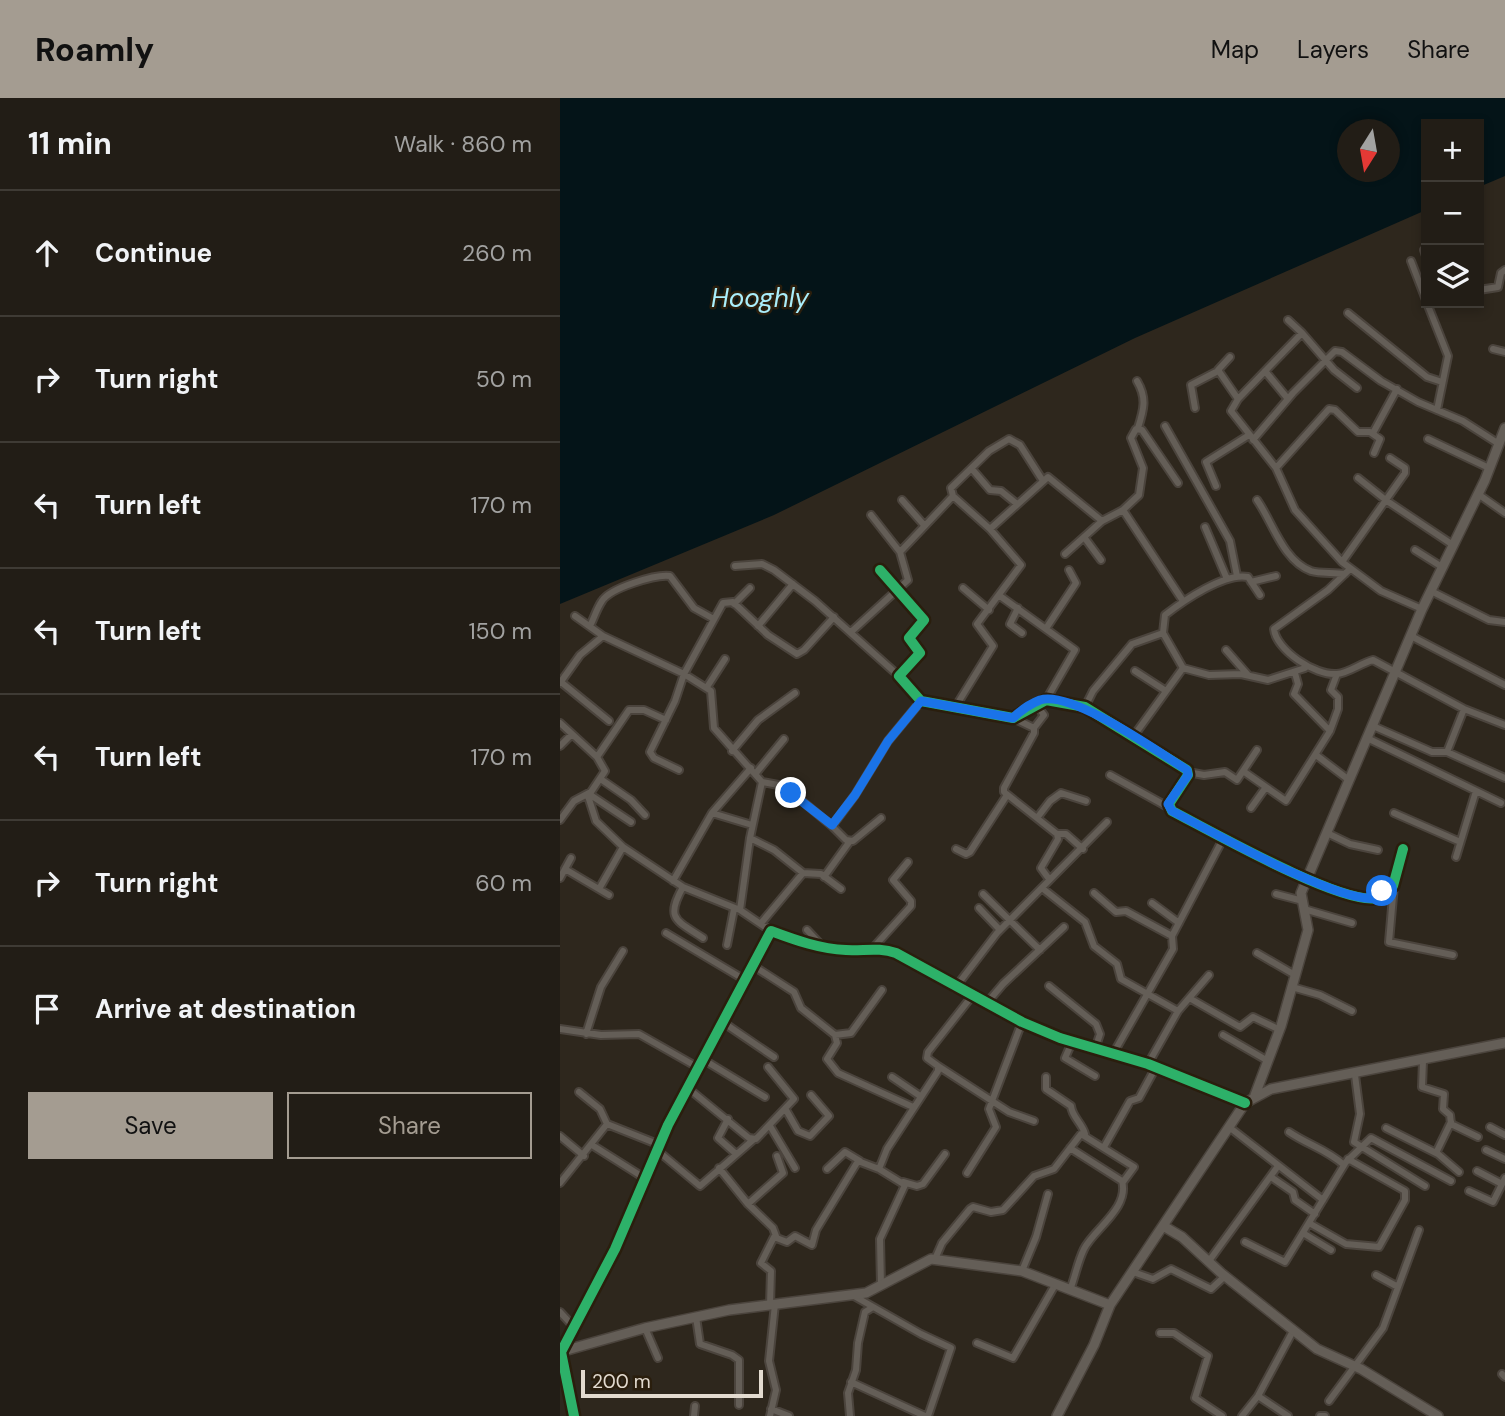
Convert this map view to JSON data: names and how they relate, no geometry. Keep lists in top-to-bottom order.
{
  "water": ["Hooghly"],
  "scale_bar": "200 m",
  "north": "bottom",
  "page": {
    "header": "Roamly",
    "nav": ["Map", "Layers", "Share"],
    "heading": ["11 min", "Walk · 860 m"],
    "map_buttons": ["+", "−"],
    "list": [
      ["Continue", "260 m"],
      ["Turn right", "50 m"],
      ["Turn left", "170 m"],
      ["Turn left", "150 m"],
      ["Turn left", "170 m"],
      ["Turn right", "60 m"],
      "Arrive at destination"
    ],
    "buttons": ["Save", "Share"],
    "scale": "200 m"
  }
}
